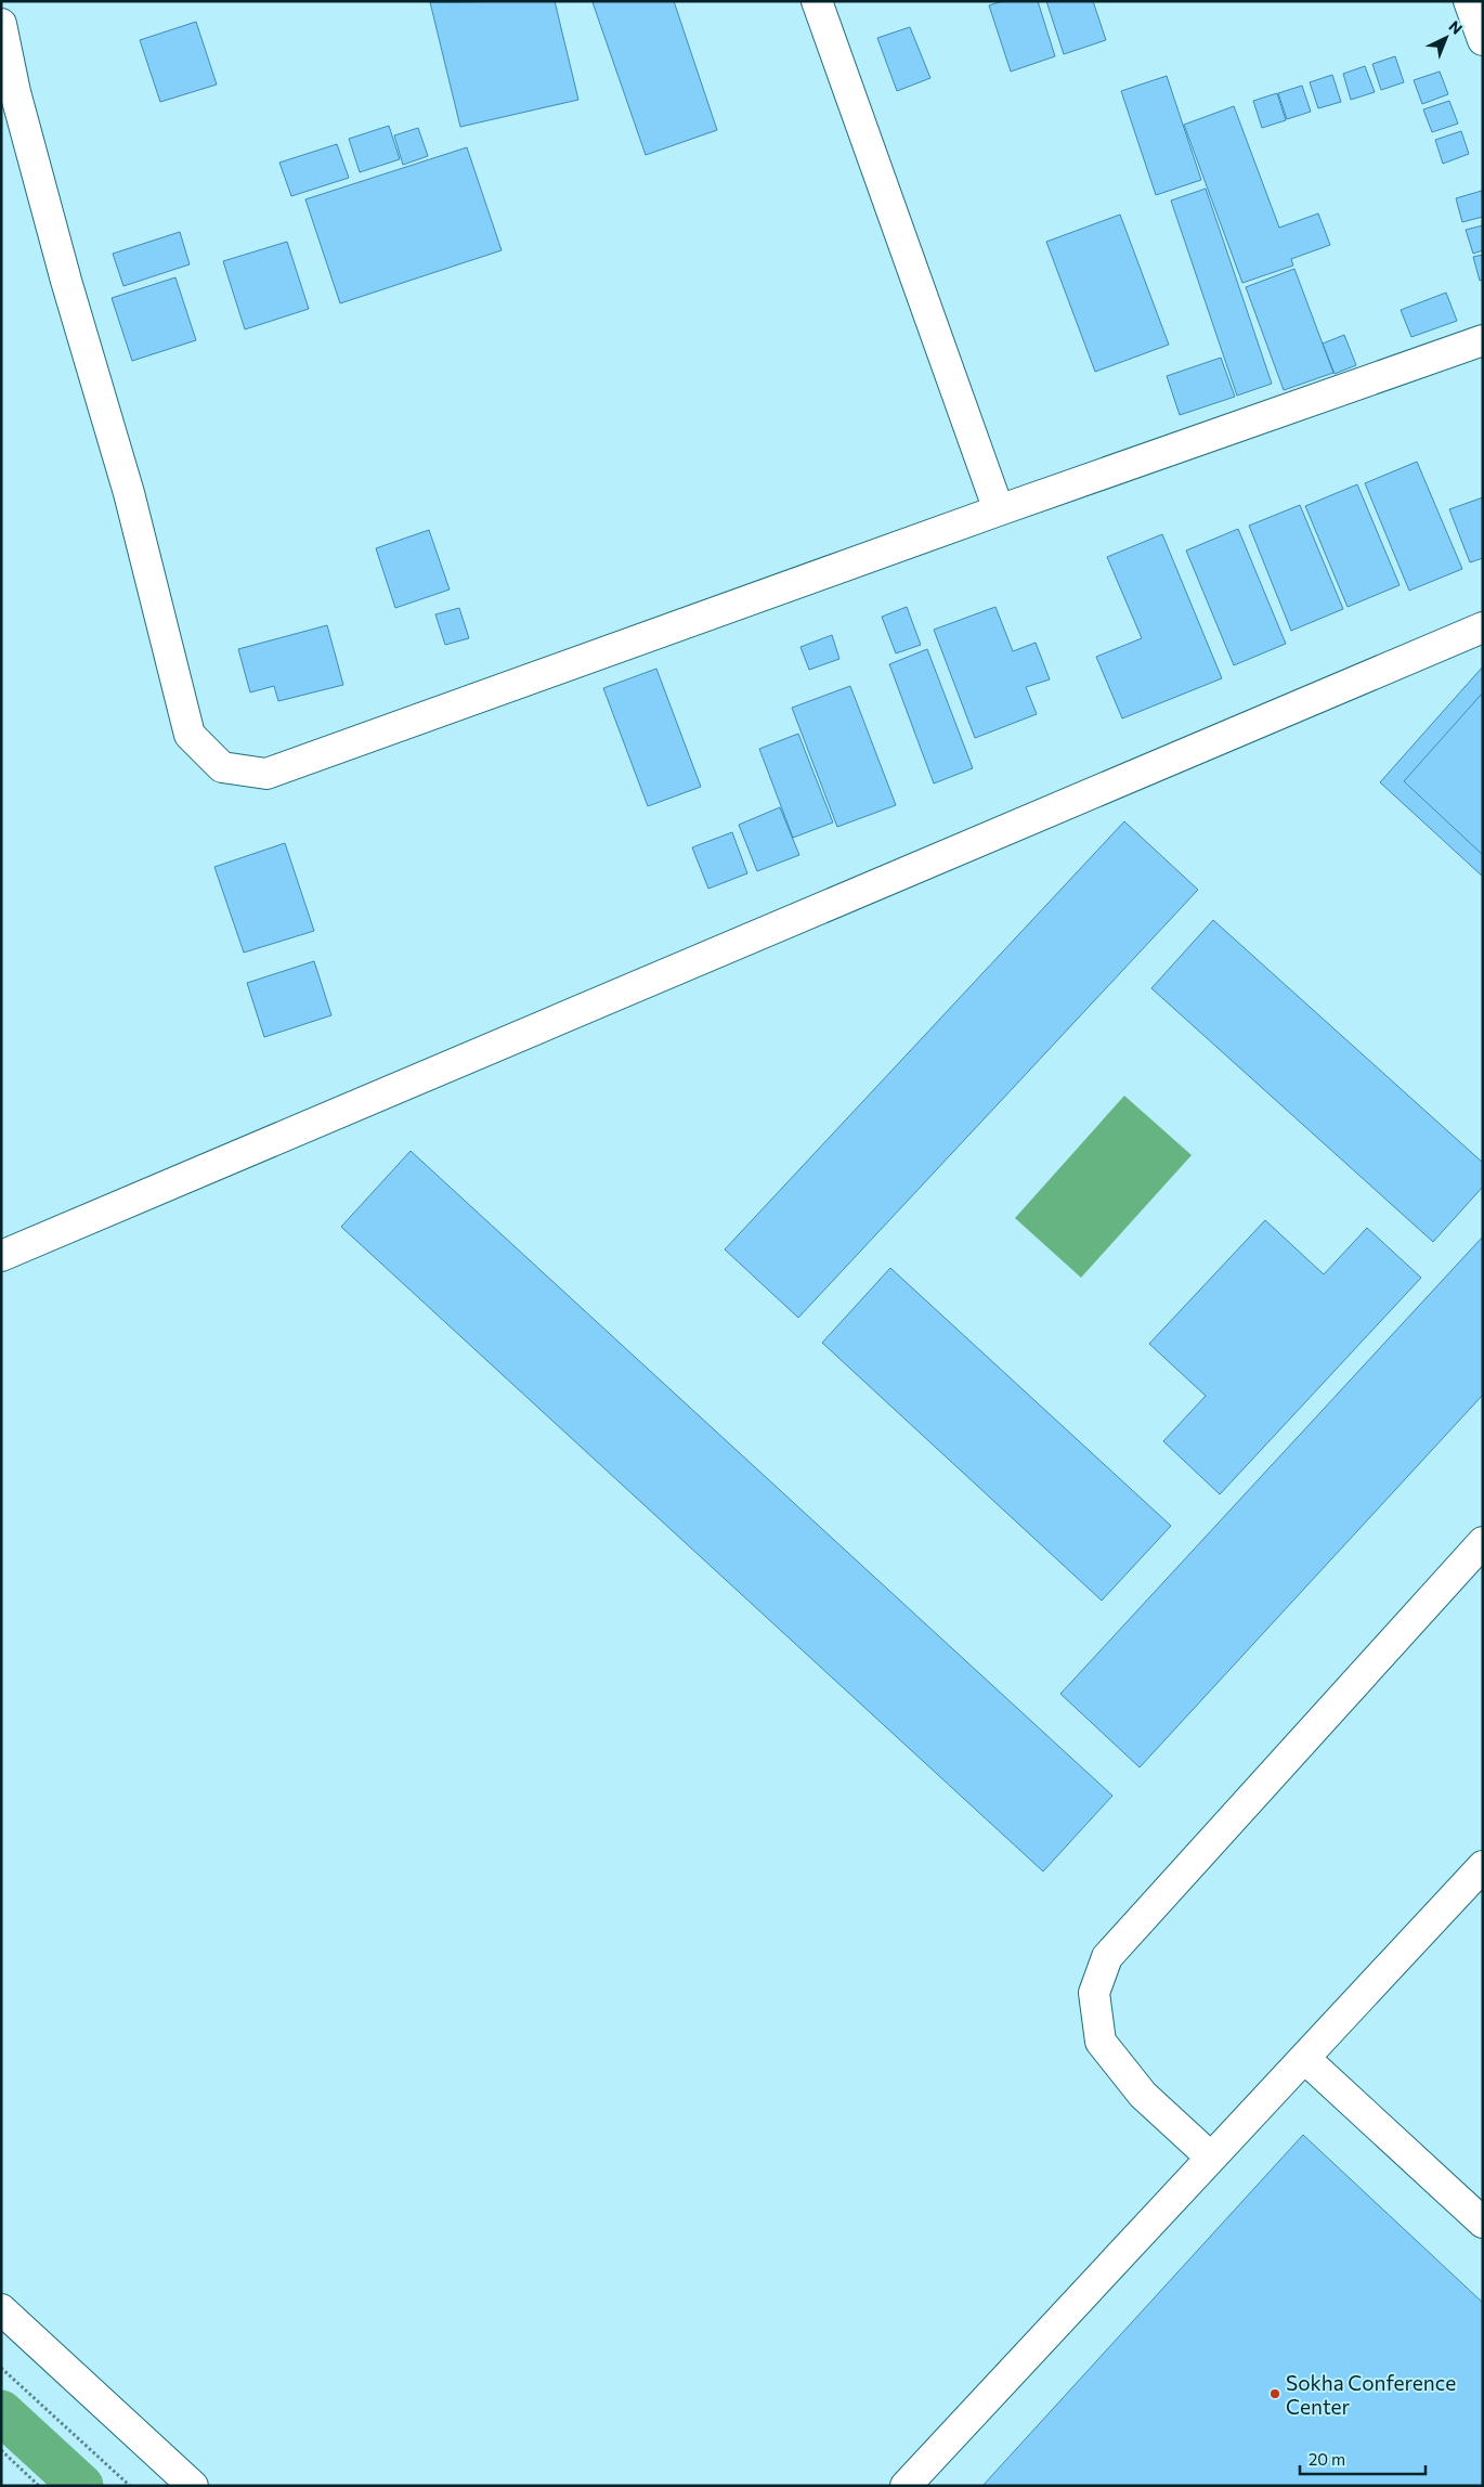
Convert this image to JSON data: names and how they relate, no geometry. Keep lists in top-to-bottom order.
{
  "places": ["Sokha Conference Center"],
  "scale_bar": "20 m",
  "north": "top right"
}
